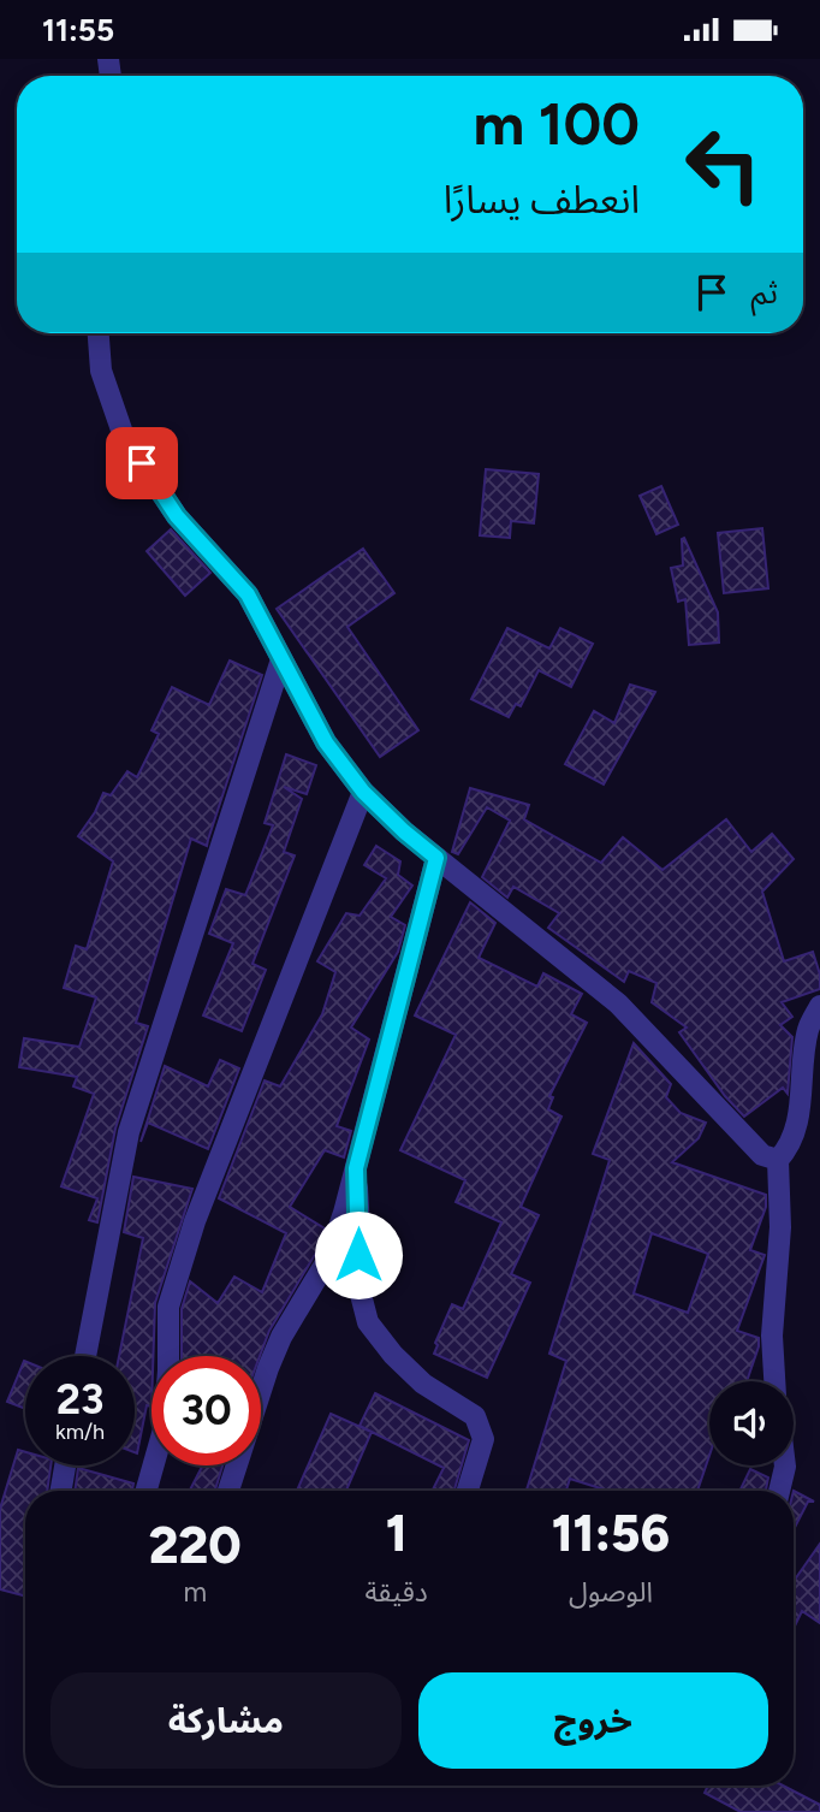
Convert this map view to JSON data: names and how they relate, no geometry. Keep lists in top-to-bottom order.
{
  "page": {
    "status": "11:55",
    "turn": ["100 m", "انعطف يسارًا"],
    "then": "ثم",
    "speed": "23 km/h",
    "limit": "30",
    "eta": [
      "11:56",
      "الوصول",
      "1",
      "دقيقة",
      "220",
      "m"
    ],
    "buttons": ["خروج", "مشاركة"]
  }
}
